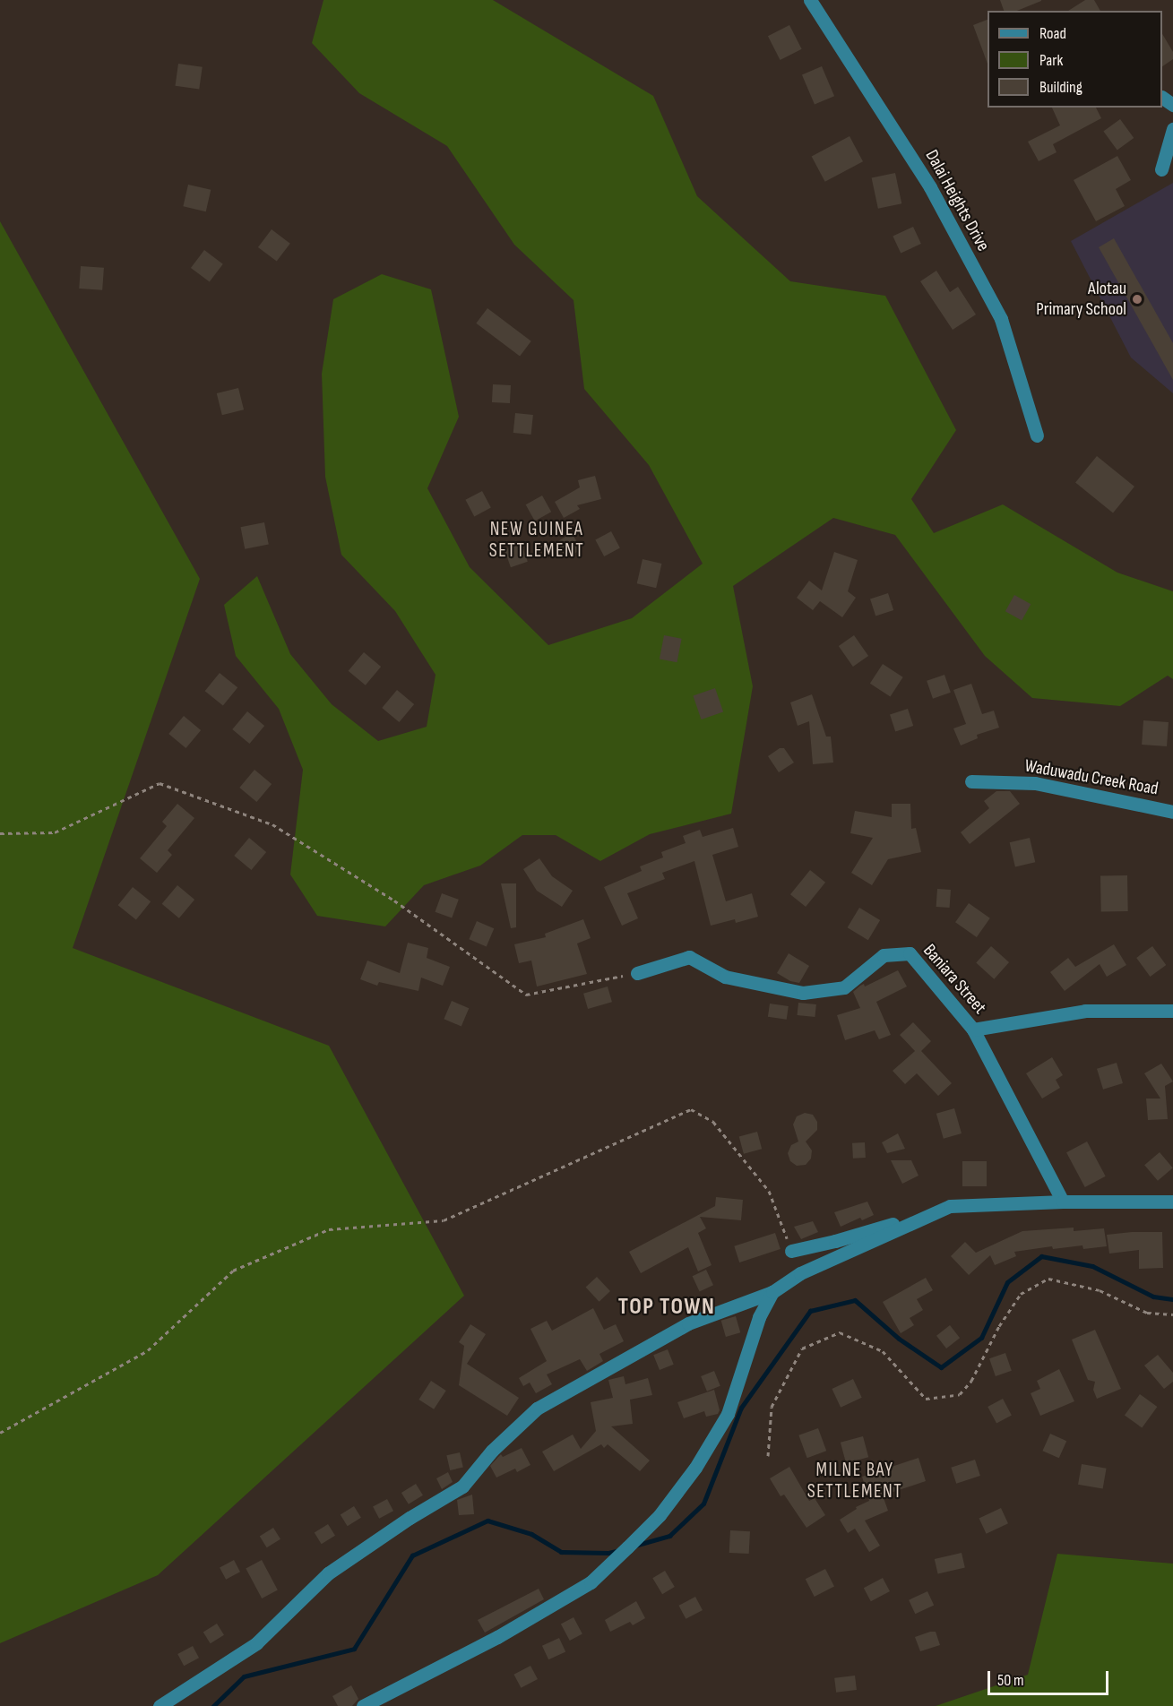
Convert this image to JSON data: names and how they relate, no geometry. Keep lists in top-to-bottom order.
{
  "streets": {
    "street": ["Dalai Heights Drive", "Waduwadu Creek Road", "Baniara Street"]
  },
  "districts": ["NEW GUINEA SETTLEMENT", "TOP TOWN", "MILNE BAY SETTLEMENT"],
  "places": ["Alotau Primary School"],
  "legend": ["Road", "Park", "Building"],
  "scale_bar": "50 m"
}
